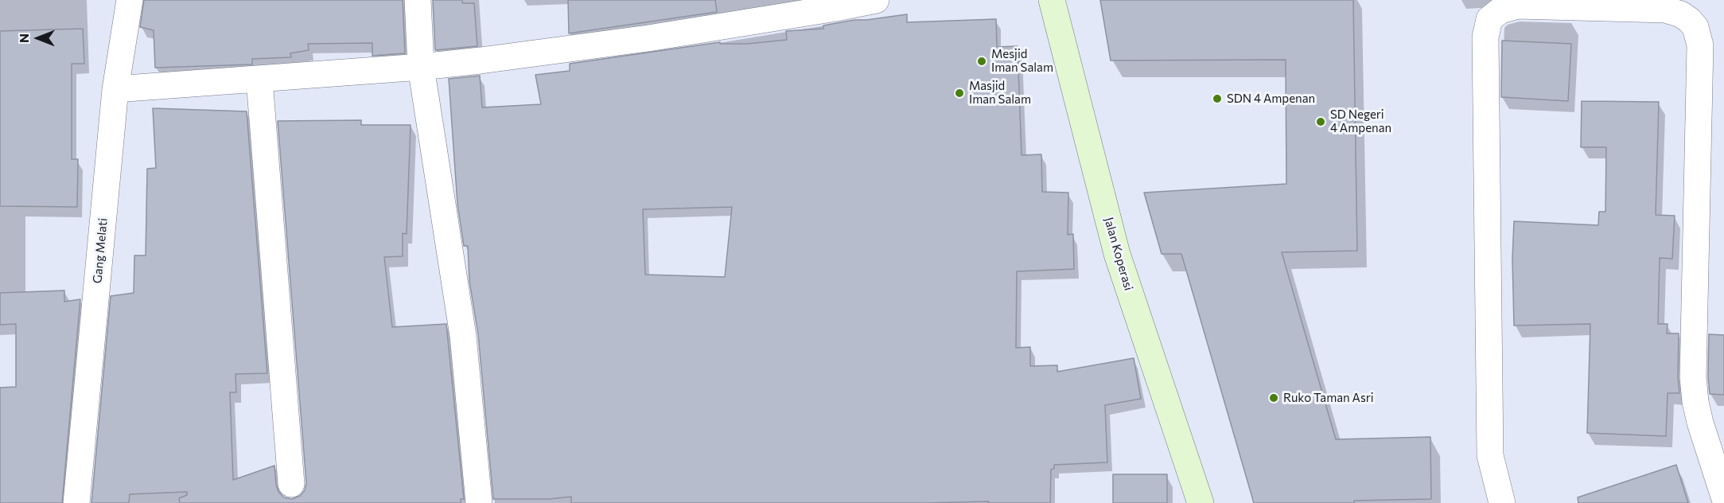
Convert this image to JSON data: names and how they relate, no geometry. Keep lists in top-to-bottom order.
{
  "streets": {
    "street": ["Gang Melati", "Jalan Koperasi"]
  },
  "places": [
    "Mesjid Iman Salam",
    "Masjid Iman Salam",
    "SDN 4 Ampenan",
    "SD Negeri 4 Ampenan",
    "Ruko Taman Asri"
  ],
  "north": "left"
}
